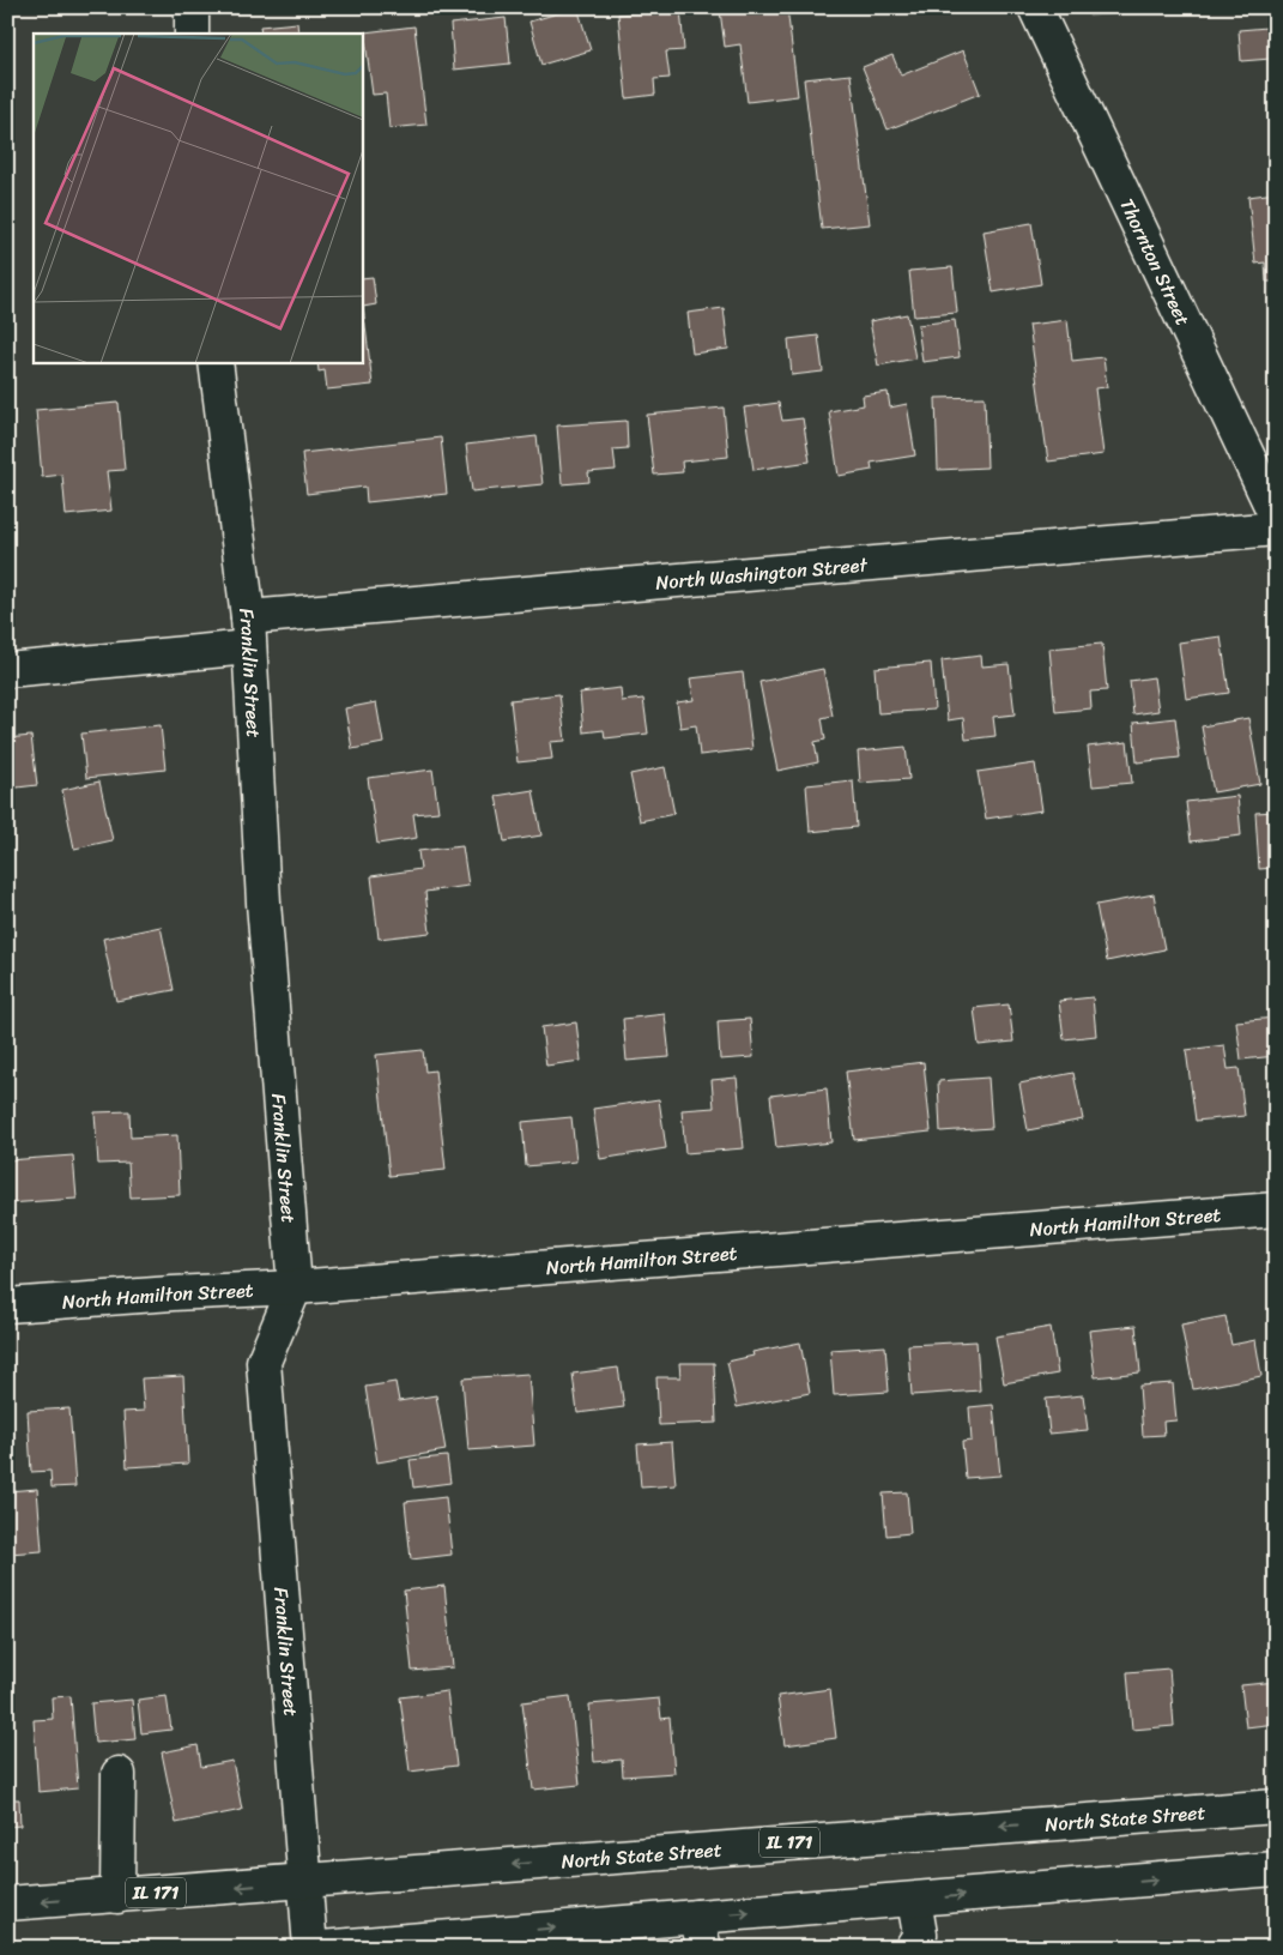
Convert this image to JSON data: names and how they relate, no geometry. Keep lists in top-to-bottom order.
{
  "streets": {
    "street": [
      "Thornton Street",
      "North Washington Street",
      "Franklin Street",
      "North Hamilton Street",
      "North State Street",
      "IL 171"
    ]
  },
  "crossings": [
    ["North Washington Street", "Franklin Street"],
    ["Franklin Street", "North Hamilton Street"],
    ["Franklin Street", "North State Street"]
  ]
}
